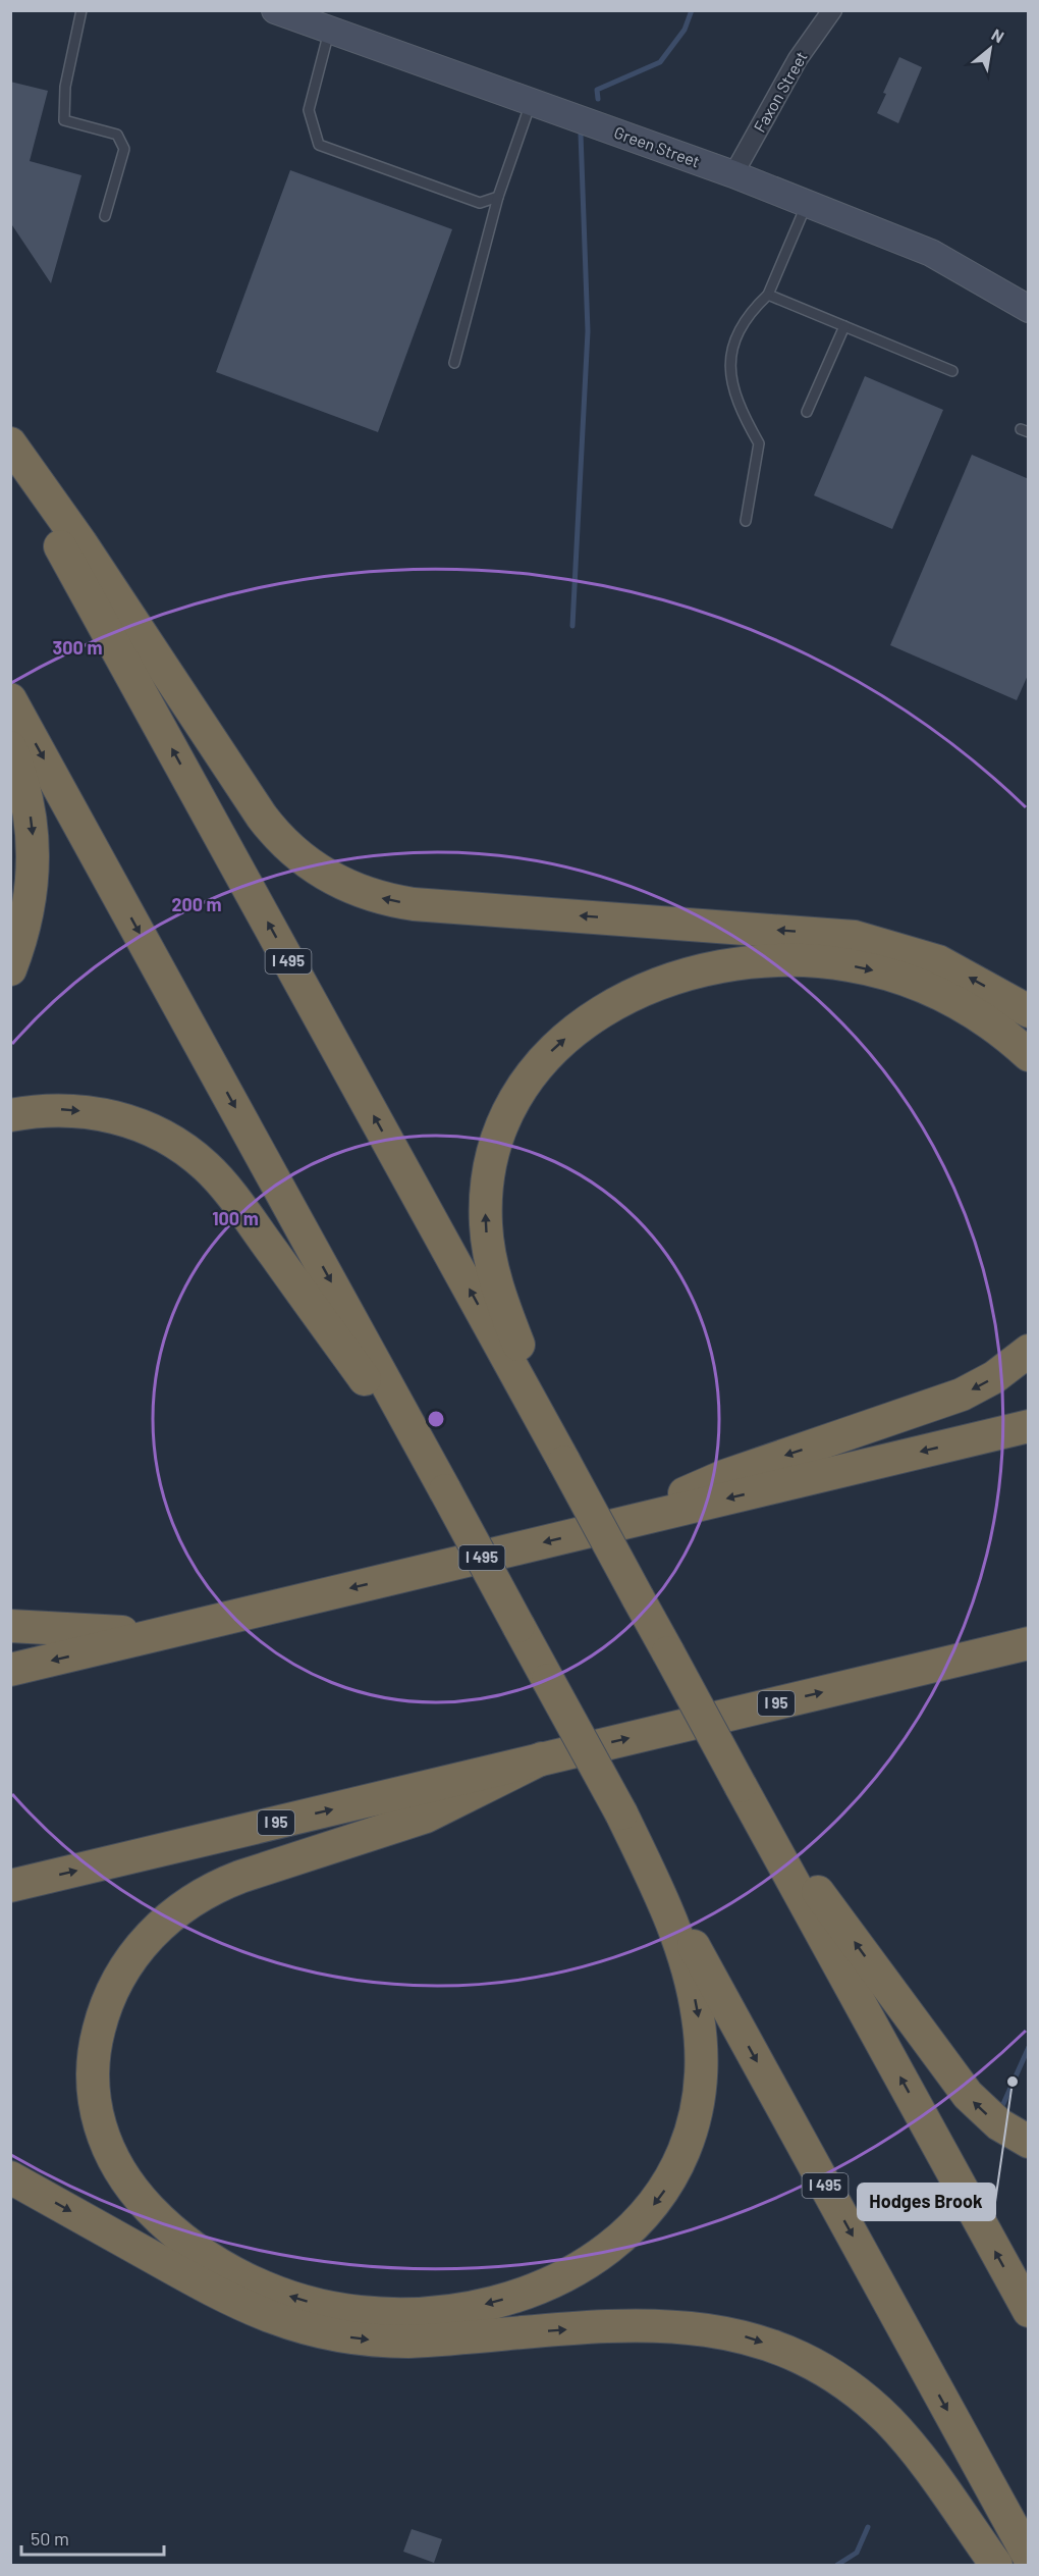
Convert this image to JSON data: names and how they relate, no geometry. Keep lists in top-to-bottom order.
{
  "streets": {
    "highway": ["I 495", "I 95"],
    "main road": ["Green Street"],
    "street": ["Faxon Street"]
  },
  "crossings": [
    ["Faxon Street", "Green Street"]
  ],
  "places": ["Hodges Brook"],
  "scale_bar": "50 m",
  "north": "top right",
  "rings": ["300 m", "200 m", "100 m"]
}
